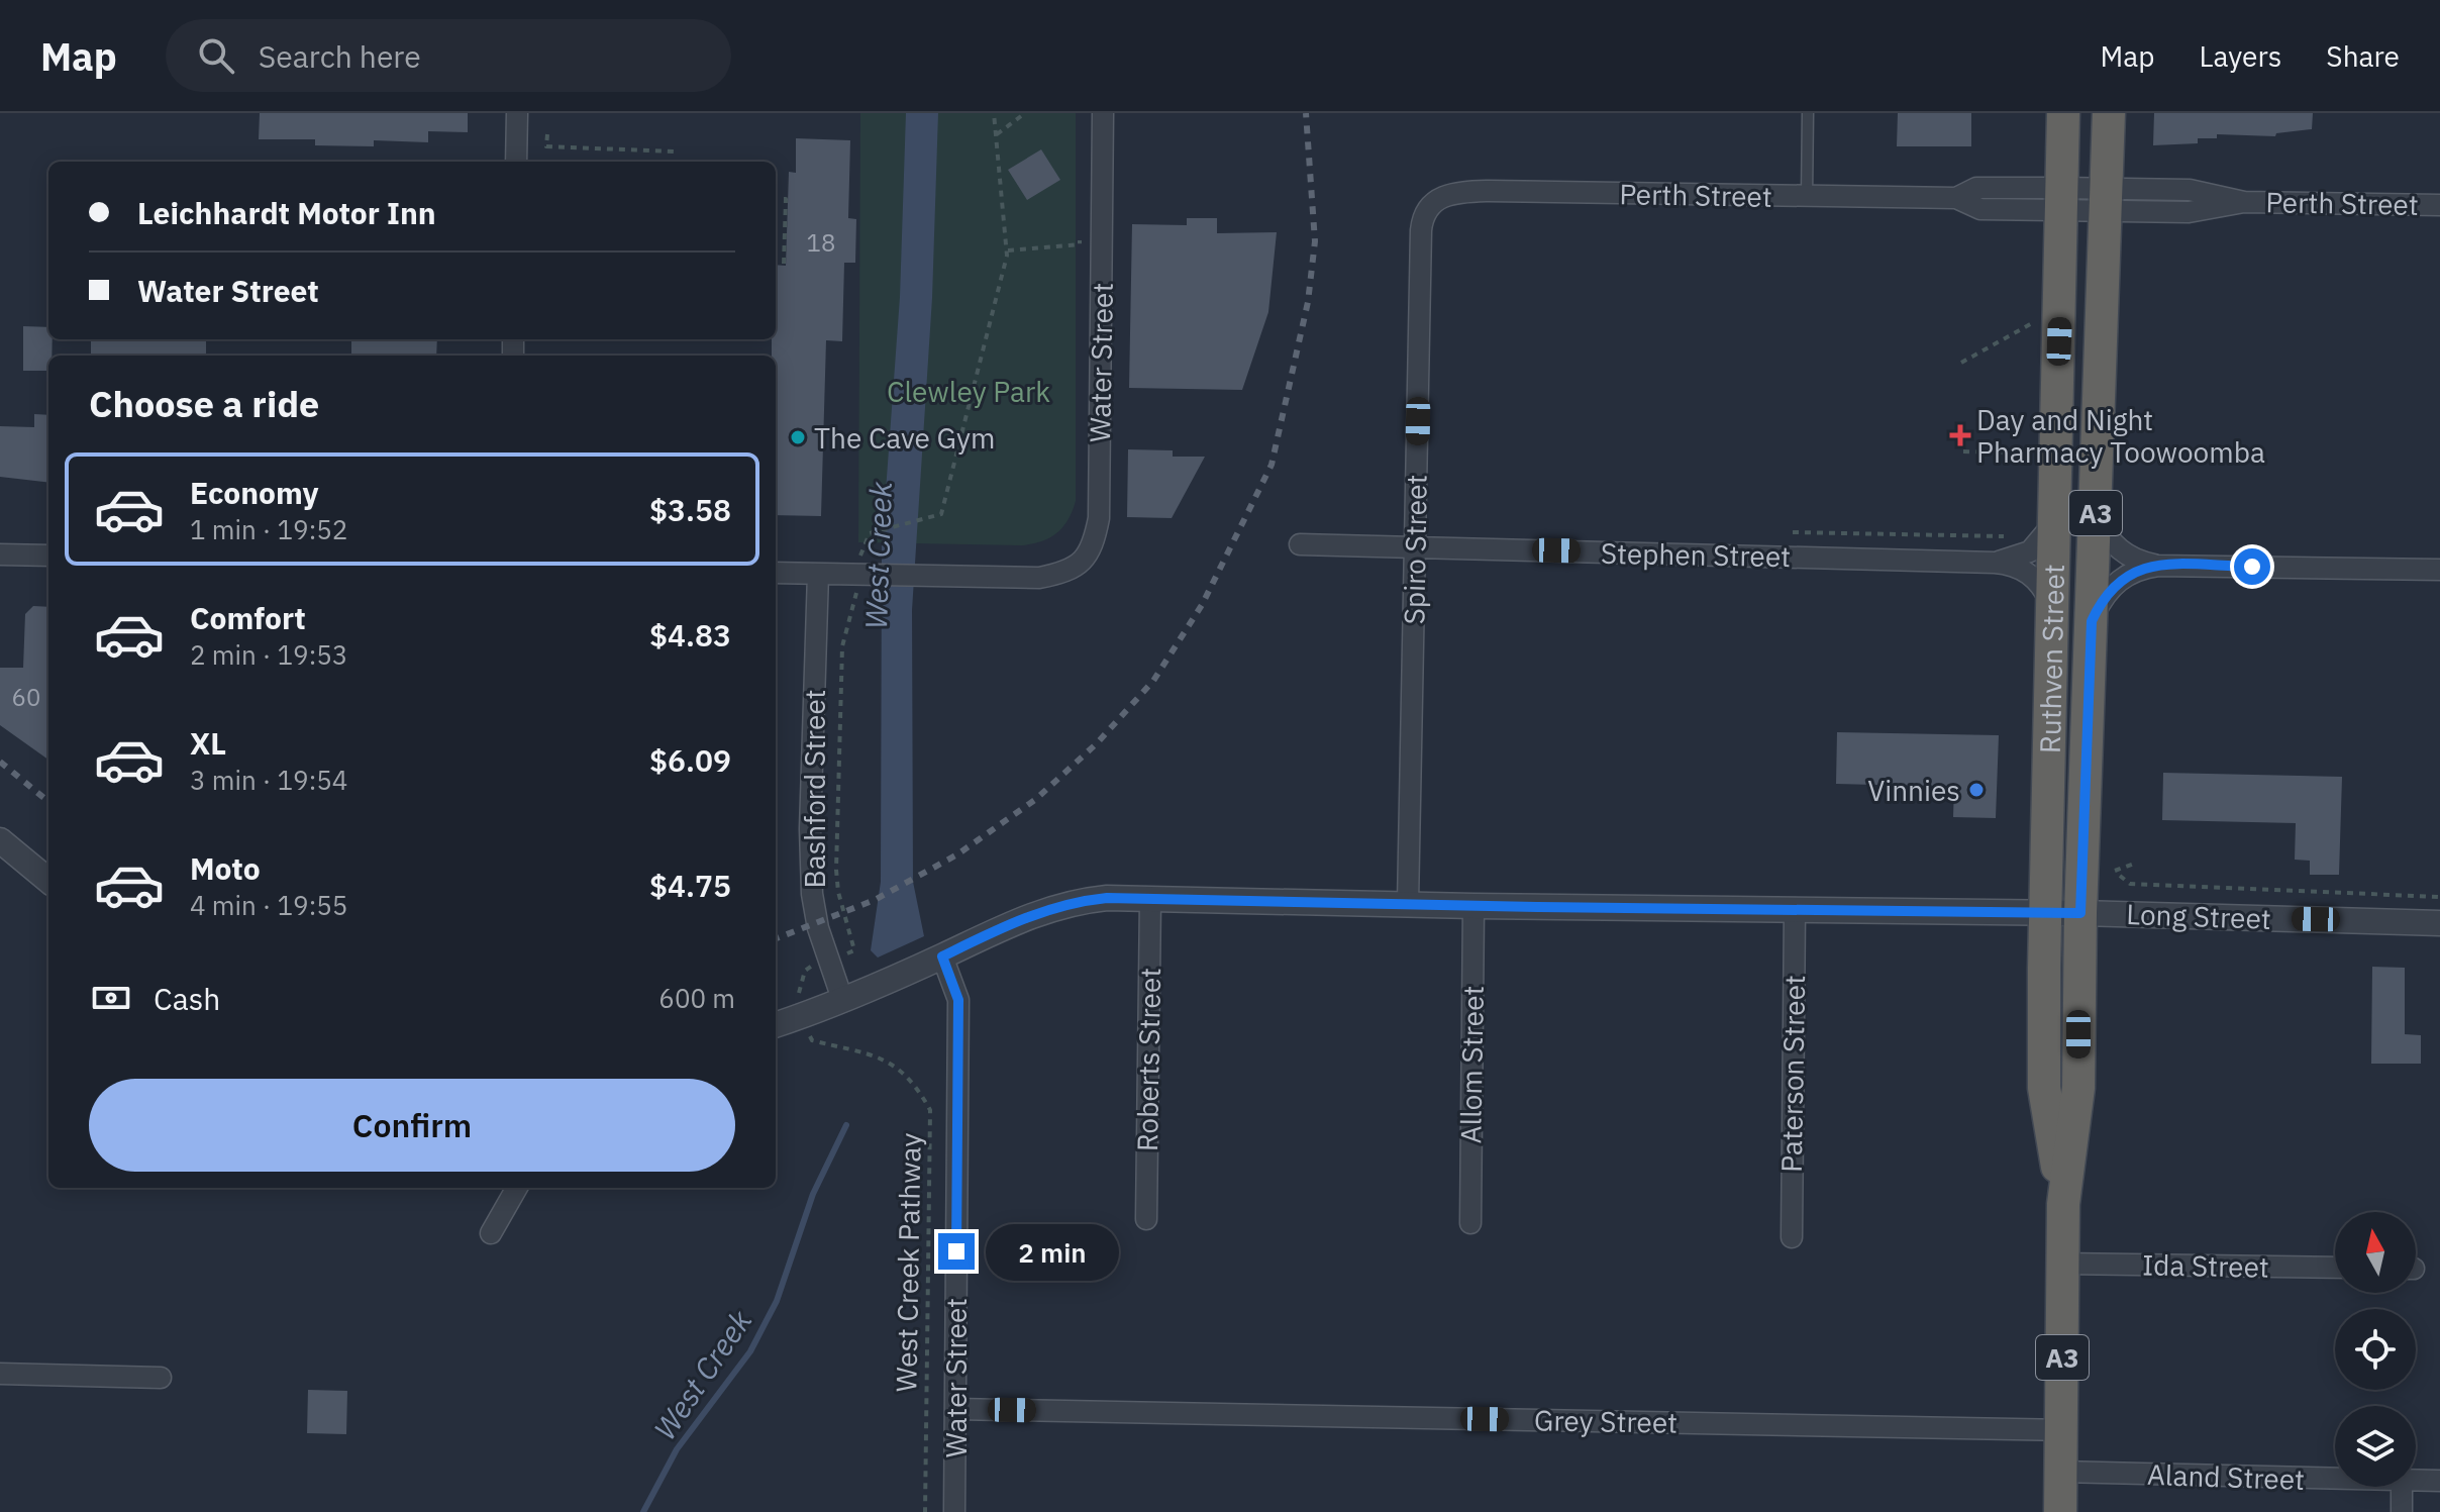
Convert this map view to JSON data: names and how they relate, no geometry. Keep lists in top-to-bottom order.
{
  "streets": {
    "highway": ["A3", "Ruthven Street"],
    "street": [
      "Perth Street",
      "Water Street",
      "Spiro Street",
      "Stephen Street",
      "Bashford Street",
      "Long Street",
      "Roberts Street",
      "Allom Street",
      "Paterson Street",
      "Ida Street",
      "Grey Street",
      "Aland Street"
    ],
    "path": ["West Creek Pathway"]
  },
  "crossings": [
    ["Perth Street", "Spiro Street"],
    ["Perth Street", "Ruthven Street"],
    ["Water Street", "Bashford Street"],
    ["Water Street", "Long Street"],
    ["Water Street", "Grey Street"],
    ["Spiro Street", "Stephen Street"],
    ["Spiro Street", "Long Street"],
    ["Stephen Street", "Ruthven Street"],
    ["Ruthven Street", "Long Street"],
    ["Ruthven Street", "Ida Street"],
    ["Ruthven Street", "Grey Street"],
    ["Ruthven Street", "Aland Street"],
    ["Bashford Street", "Long Street"],
    ["Long Street", "Roberts Street"],
    ["Long Street", "Allom Street"],
    ["Long Street", "Paterson Street"]
  ],
  "water": ["West Creek"],
  "parks": ["Clewley Park"],
  "places": {
    "health": ["Day and Night Pharmacy Toowoomba"],
    "other": ["The Cave Gym", "Vinnies"]
  },
  "house_numbers": ["18", "60"],
  "north": "top",
  "page": {
    "header": "Map",
    "search": "Search here",
    "nav": ["Map", "Layers", "Share"],
    "banner": ["Leichhardt Motor Inn", "Water Street"],
    "heading": "Choose a ride",
    "list": [
      {
        "name": "Economy",
        "note": "1 min · 19:52",
        "value": "$3.58"
      },
      {
        "name": "Comfort",
        "note": "2 min · 19:53",
        "value": "$4.83"
      },
      {
        "name": "XL",
        "note": "3 min · 19:54",
        "value": "$6.09"
      },
      {
        "name": "Moto",
        "note": "4 min · 19:55",
        "value": "$4.75"
      }
    ],
    "pay": ["Cash", "600 m"],
    "buttons": "Confirm",
    "bubble": "2 min"
  }
}
